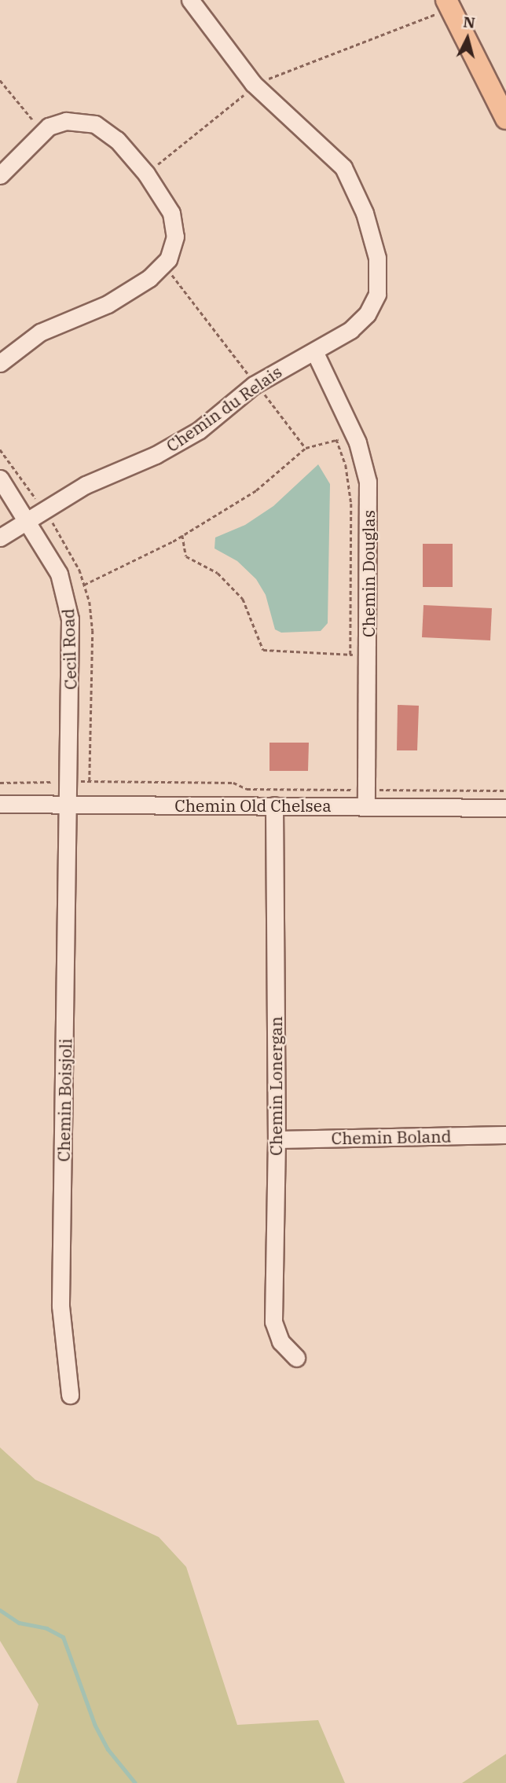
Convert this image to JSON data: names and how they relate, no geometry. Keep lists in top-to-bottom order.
{
  "streets": {
    "street": [
      "Chemin du Relais",
      "Chemin Douglas",
      "Cecil Road",
      "Chemin Old Chelsea",
      "Chemin Lonergan",
      "Chemin Boisjoli",
      "Chemin Boland"
    ]
  },
  "crossings": [
    ["Chemin du Relais", "Chemin Douglas"],
    ["Chemin du Relais", "Cecil Road"],
    ["Chemin Douglas", "Chemin Old Chelsea"],
    ["Cecil Road", "Chemin Old Chelsea"],
    ["Cecil Road", "Chemin Boisjoli"],
    ["Chemin Old Chelsea", "Chemin Lonergan"],
    ["Chemin Old Chelsea", "Chemin Boisjoli"],
    ["Chemin Lonergan", "Chemin Boland"]
  ],
  "north": "top"
}
